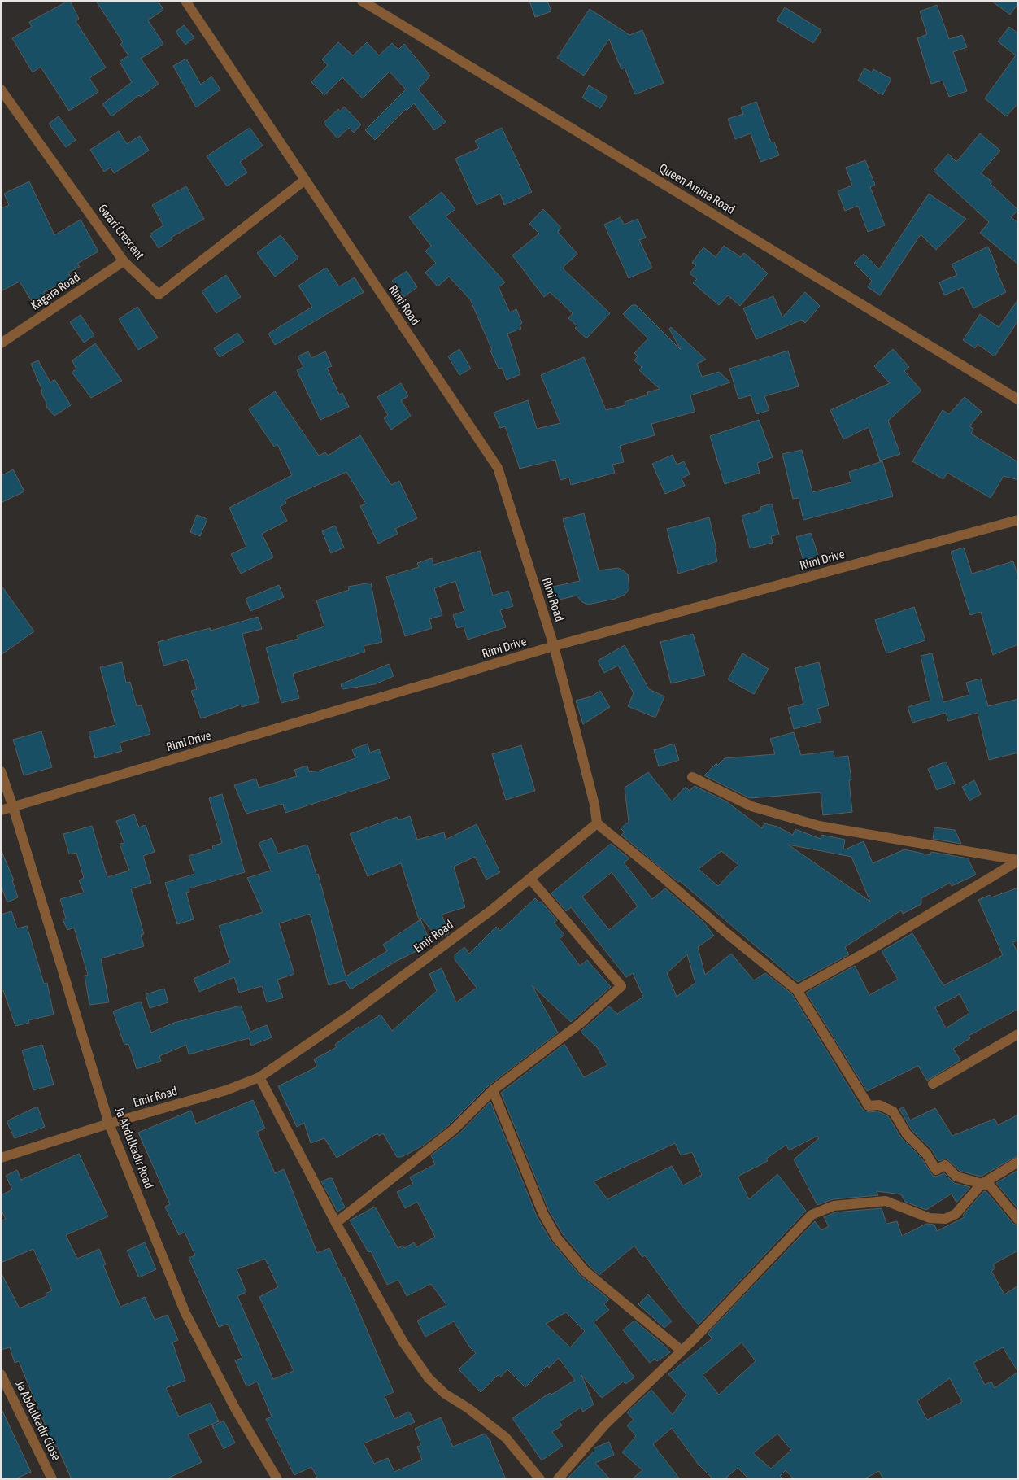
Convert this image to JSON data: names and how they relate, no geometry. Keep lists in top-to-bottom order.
{
  "streets": {
    "street": [
      "Queen Amina Road",
      "Gwari Crescent",
      "Kagara Road",
      "Rimi Road",
      "Rimi Drive",
      "Emir Road",
      "Ja Abdulkadir Road",
      "Ja Abdulkadir Close"
    ]
  },
  "crossings": [
    ["Gwari Crescent", "Kagara Road"],
    ["Gwari Crescent", "Rimi Road"],
    ["Rimi Road", "Rimi Drive"],
    ["Rimi Drive", "Ja Abdulkadir Road"],
    ["Emir Road", "Ja Abdulkadir Road"]
  ]
}
